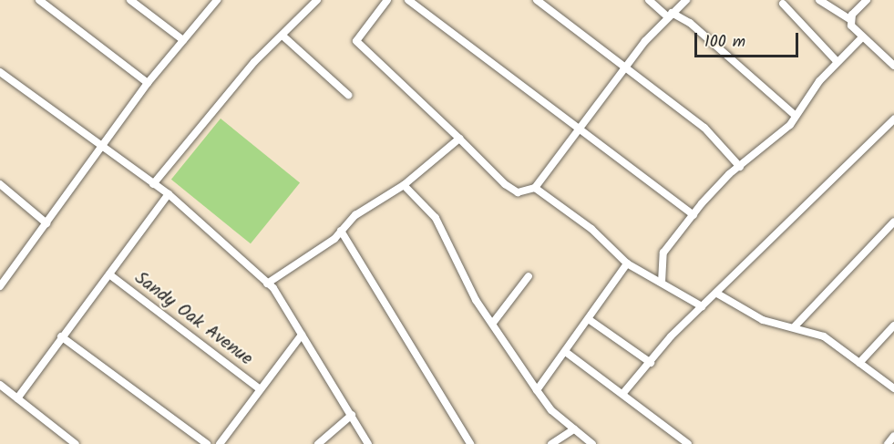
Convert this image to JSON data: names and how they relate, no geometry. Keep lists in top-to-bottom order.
{
  "streets": {
    "street": ["Sandy Oak Avenue"]
  },
  "scale_bar": "100 m"
}
